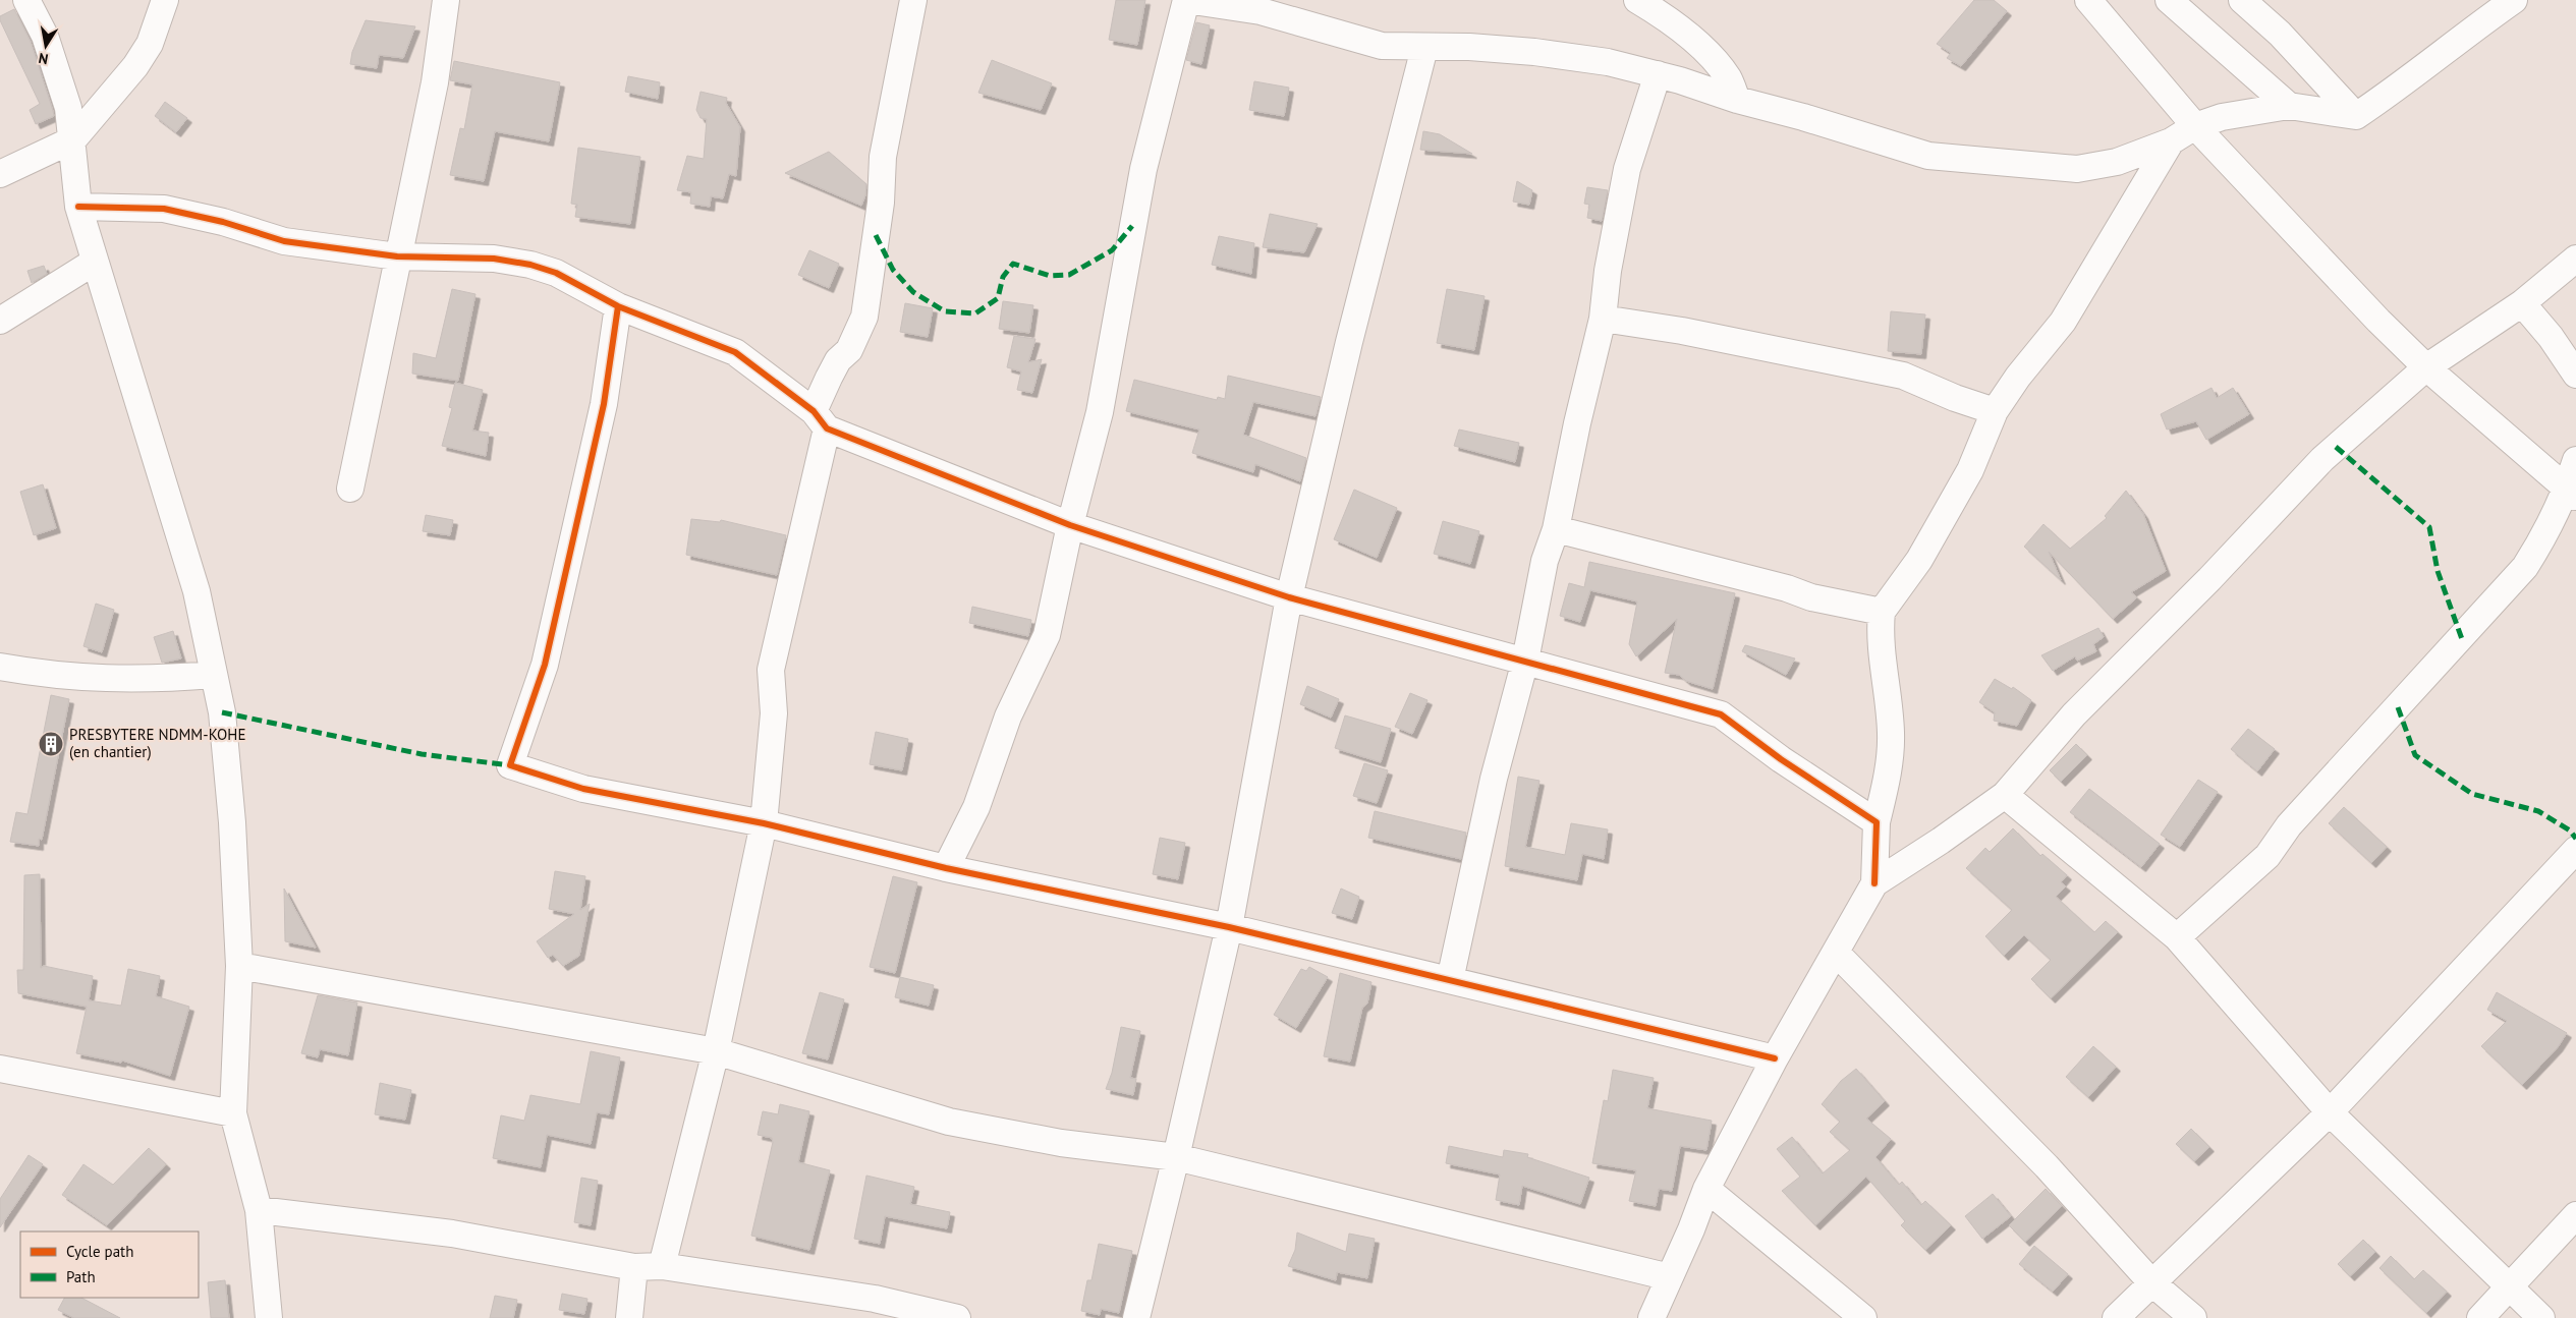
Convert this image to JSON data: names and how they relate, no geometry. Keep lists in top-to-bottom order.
{
  "places": {
    "building": ["PRESBYTERE NDMM-KOHE (en chantier)"]
  },
  "legend": ["Cycle path", "Path"],
  "north": "bottom"
}
